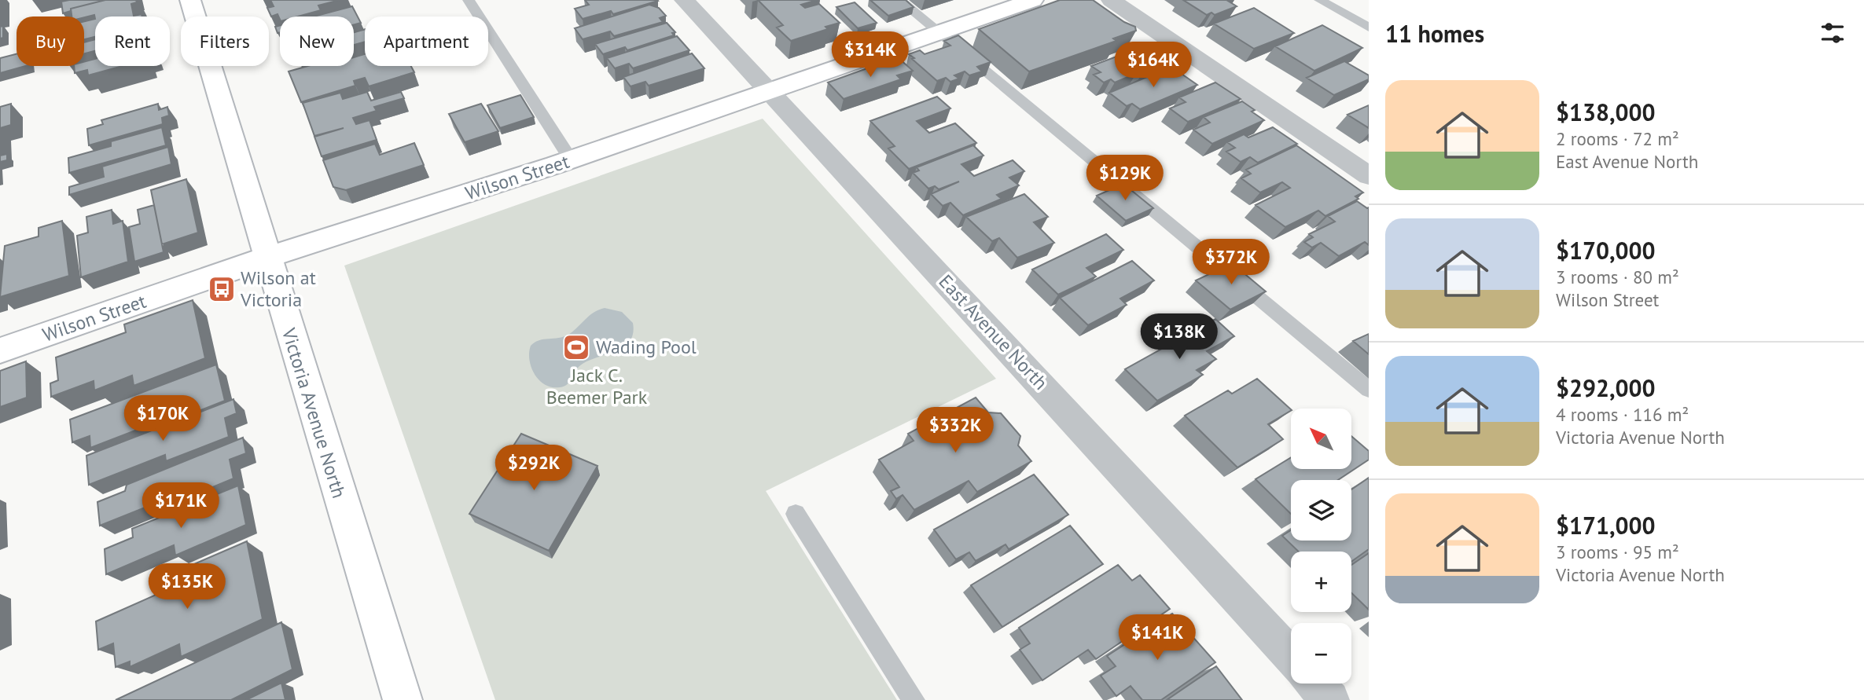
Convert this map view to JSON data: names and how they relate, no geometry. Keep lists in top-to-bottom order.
{
  "streets": {
    "main road": ["Wilson Street", "Victoria Avenue North"],
    "street": ["East Avenue North"]
  },
  "crossings": [
    ["Wilson Street", "East Avenue North"],
    ["Wilson Street", "Victoria Avenue North"]
  ],
  "parks": ["Jack C. Beemer Park"],
  "places": {
    "bus stop": ["Wilson at Victoria"],
    "sports": ["Wading Pool"]
  },
  "north": "top left",
  "page": {
    "heading": "11 homes",
    "chip": [
      "Buy",
      "Rent",
      "Filters",
      "New",
      "Apartment"
    ],
    "price": [
      "$314K",
      "$164K",
      "$129K",
      "$372K",
      "$138K",
      "$170K",
      "$332K",
      "$292K",
      "$171K",
      "$135K",
      "$141K"
    ],
    "list": [
      {
        "name": "$138,000",
        "note": "2 rooms · 72 m² · East Avenue North"
      },
      {
        "name": "$170,000",
        "note": "3 rooms · 80 m² · Wilson Street"
      },
      {
        "name": "$292,000",
        "note": "4 rooms · 116 m² · Victoria Avenue North"
      },
      {
        "name": "$171,000",
        "note": "3 rooms · 95 m² · Victoria Avenue North"
      }
    ],
    "map_buttons": ["+", "−"]
  }
}
